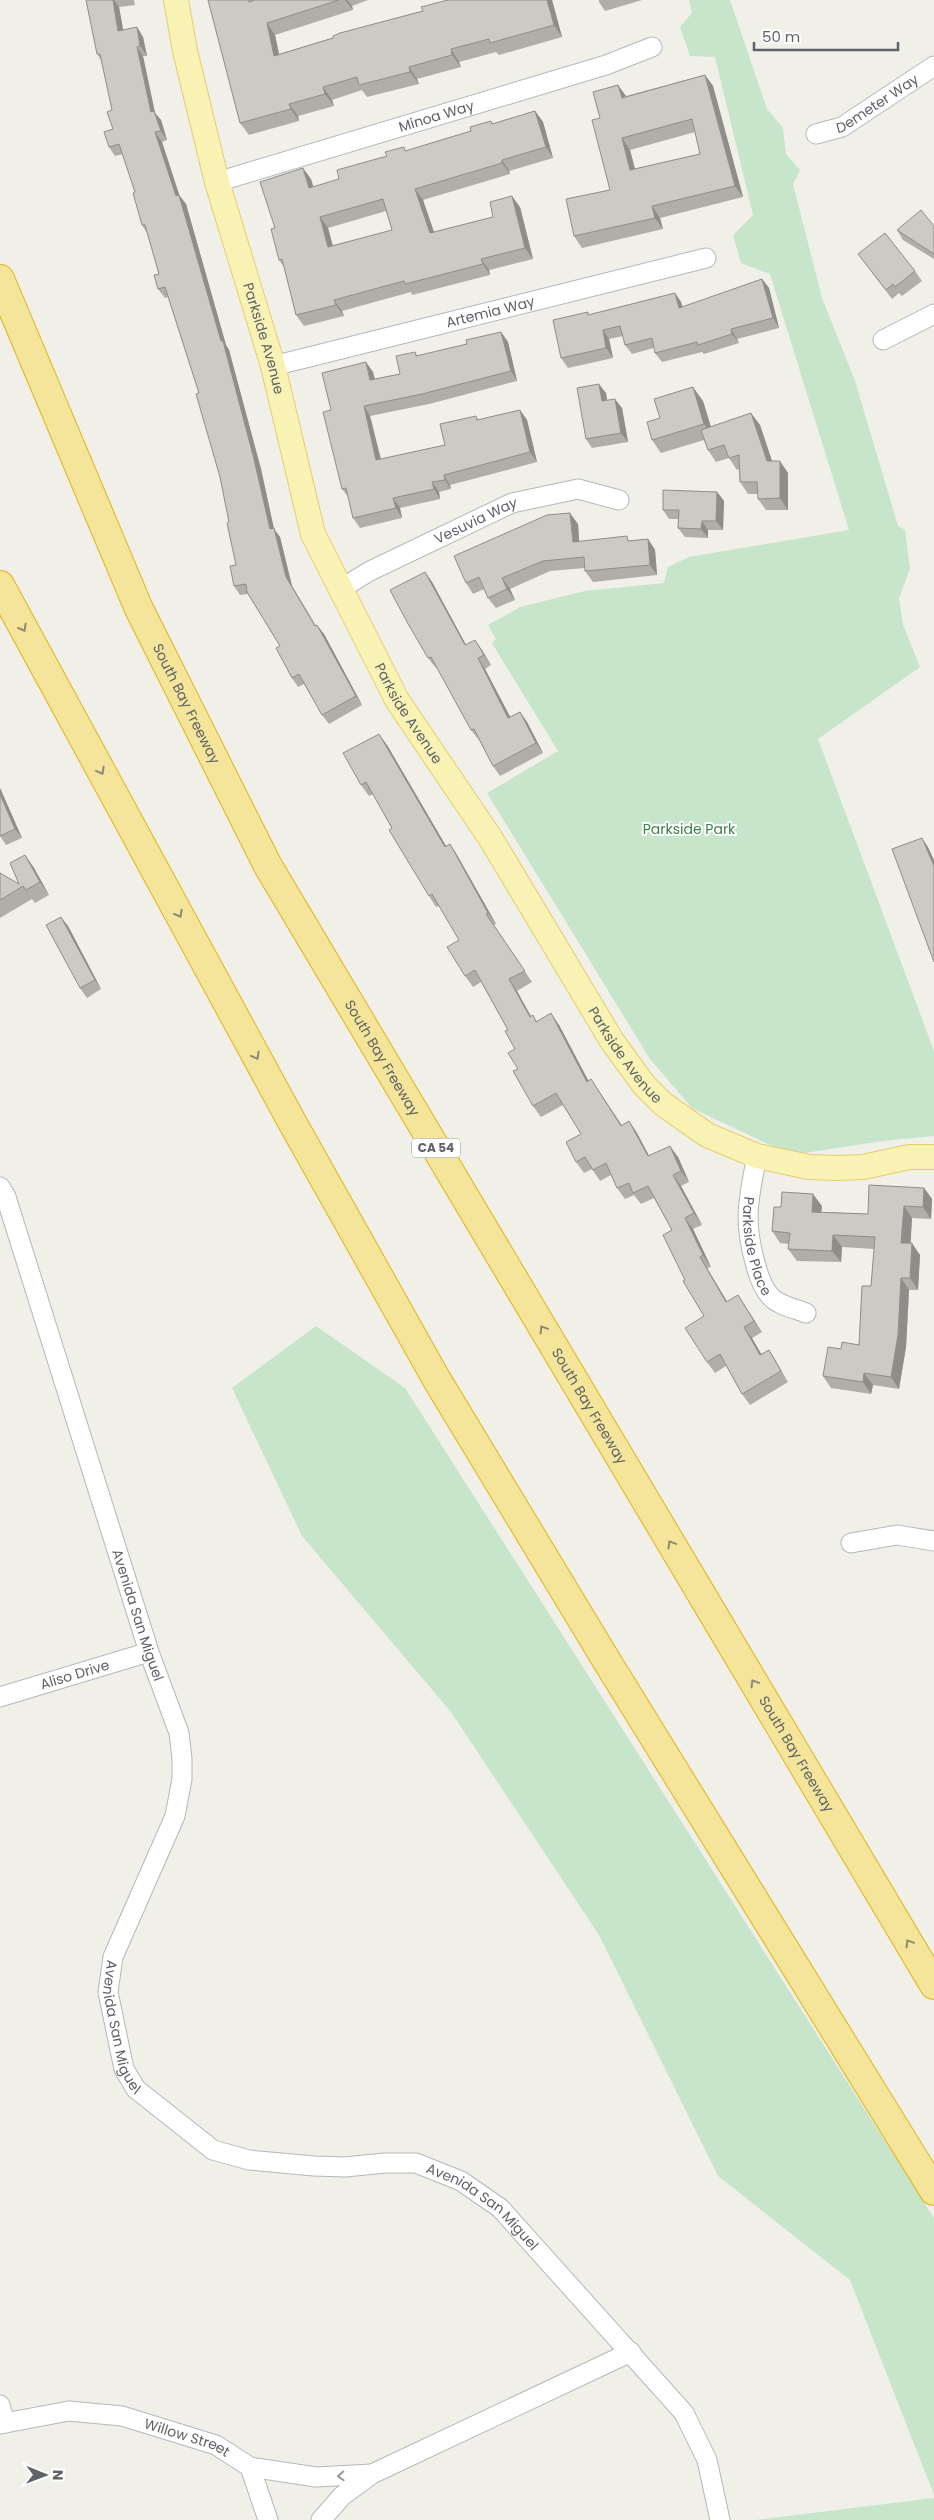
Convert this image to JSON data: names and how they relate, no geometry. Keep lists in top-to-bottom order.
{
  "streets": {
    "highway": ["South Bay Freeway", "CA 54"],
    "main road": ["Parkside Avenue"],
    "street": [
      "Demeter Way",
      "Minoa Way",
      "Artemia Way",
      "Vesuvia Way",
      "Parkside Place",
      "Avenida San Miguel",
      "Aliso Drive",
      "Willow Street"
    ]
  },
  "crossings": [
    ["Minoa Way", "Parkside Avenue"],
    ["Artemia Way", "Parkside Avenue"],
    ["Parkside Avenue", "Vesuvia Way"],
    ["Parkside Avenue", "Parkside Place"],
    ["Avenida San Miguel", "Aliso Drive"],
    ["Avenida San Miguel", "Willow Street"]
  ],
  "parks": ["Parkside Park"],
  "scale_bar": "50 m",
  "north": "right"
}
